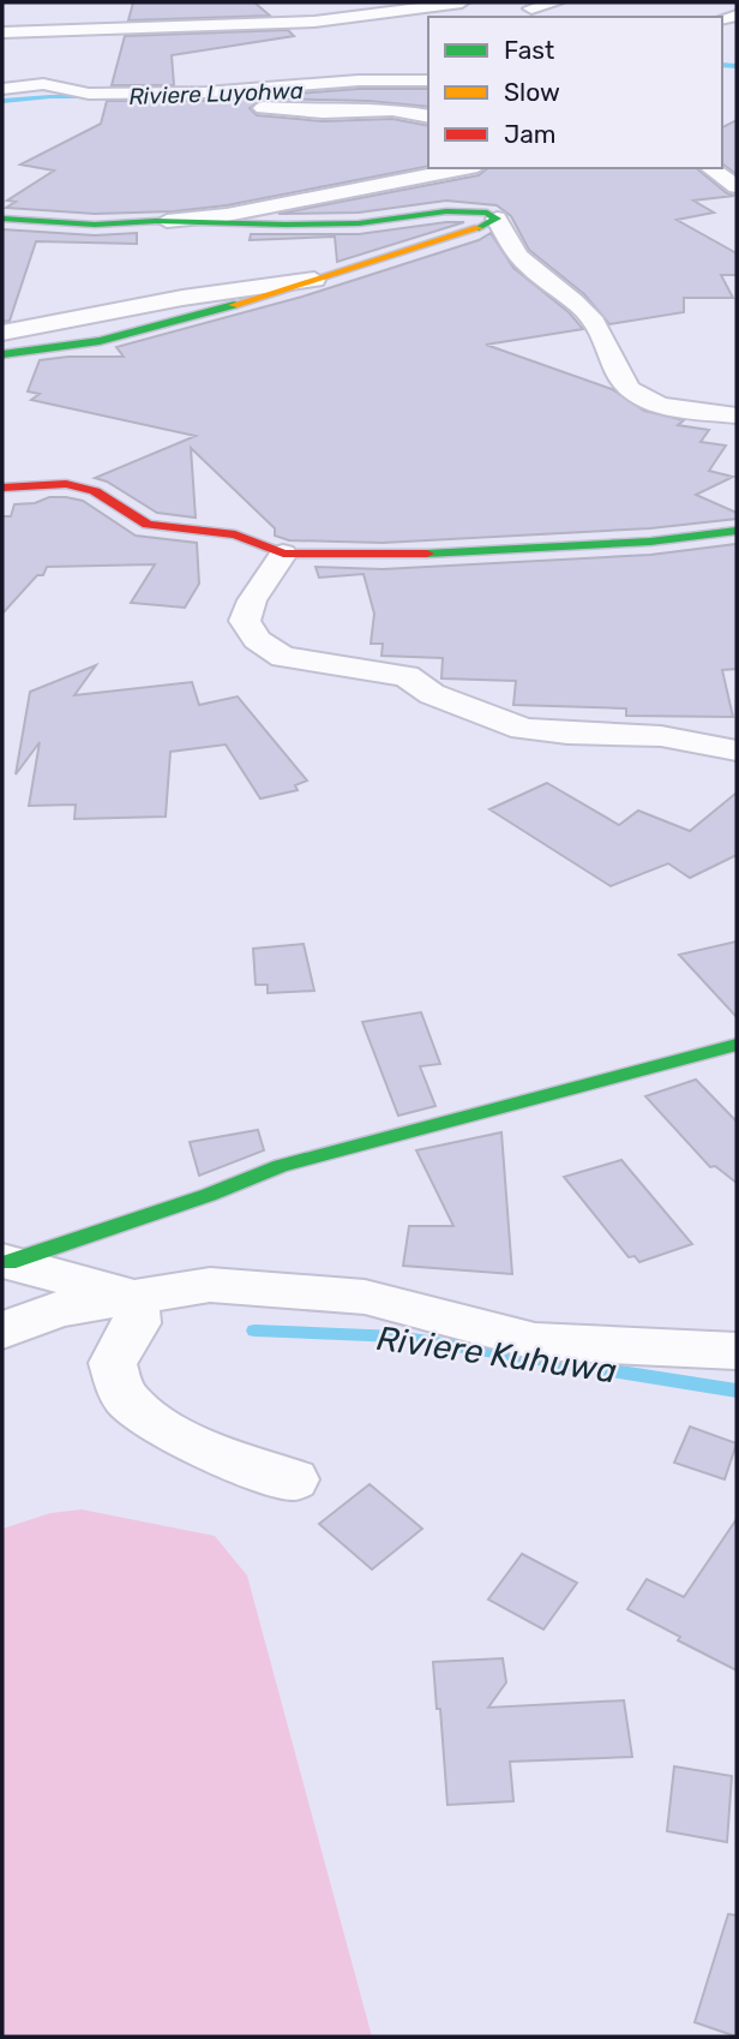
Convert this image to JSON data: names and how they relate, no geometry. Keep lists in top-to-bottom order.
{
  "water": ["Riviere Luyohwa", "Riviere Kuhuwa"],
  "legend": ["Fast", "Slow", "Jam"]
}
